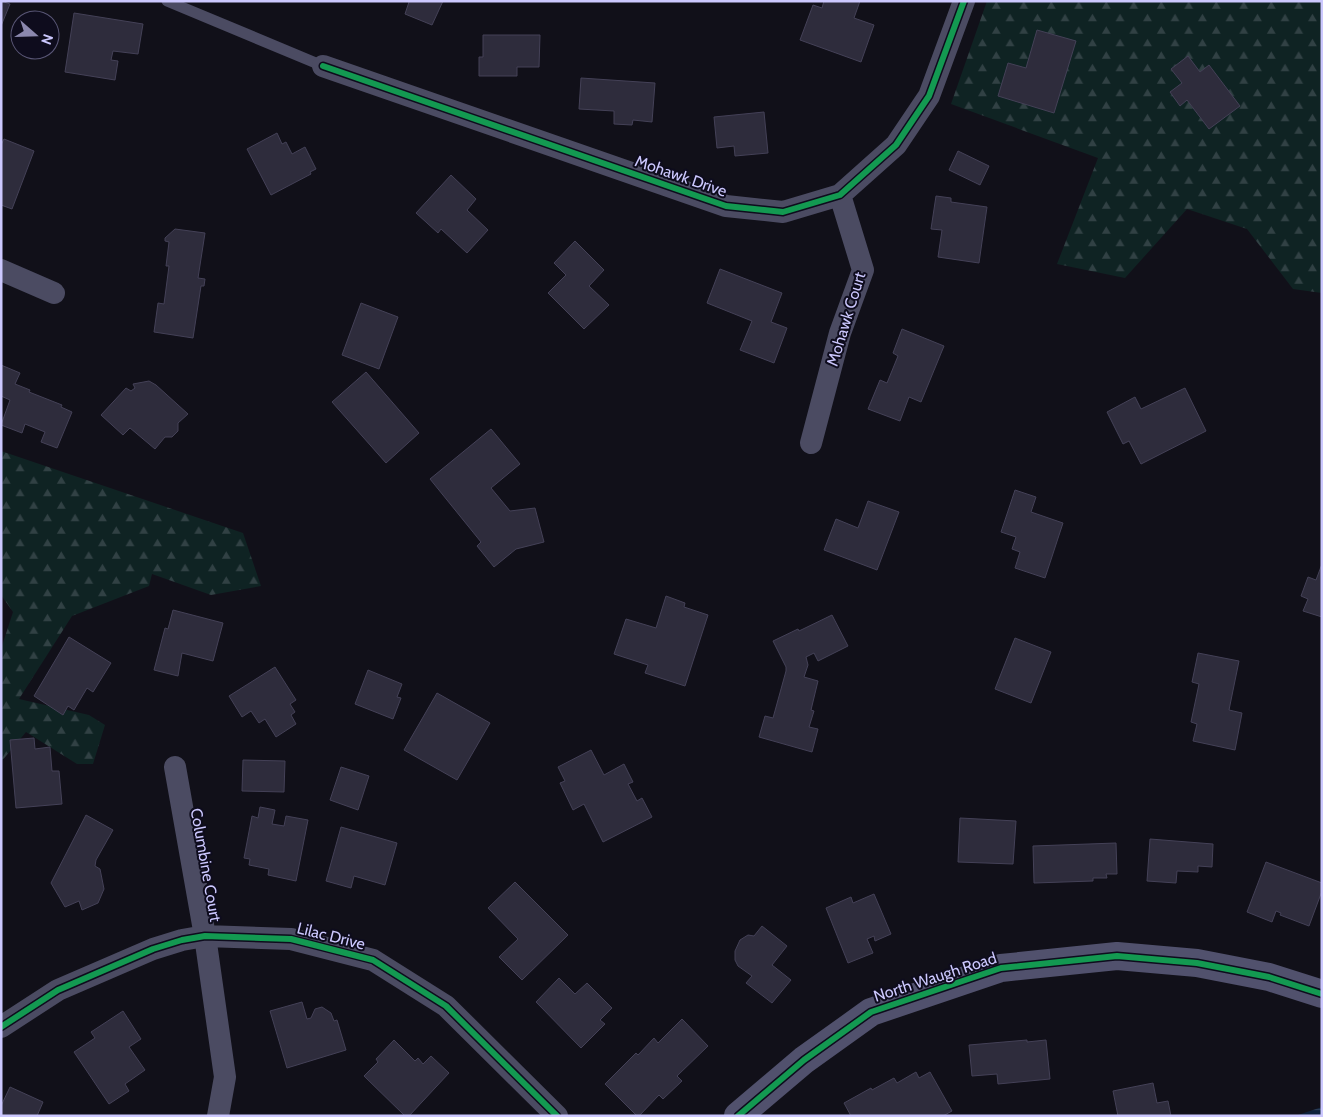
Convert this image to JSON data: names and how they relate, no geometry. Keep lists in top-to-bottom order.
{
  "streets": {
    "street": [
      "Mohawk Drive",
      "Mohawk Court",
      "Columbine Court",
      "Lilac Drive",
      "North Waugh Road"
    ]
  },
  "crossings": [
    ["Mohawk Drive", "Mohawk Court"],
    ["Columbine Court", "Lilac Drive"]
  ],
  "north": "right"
}
